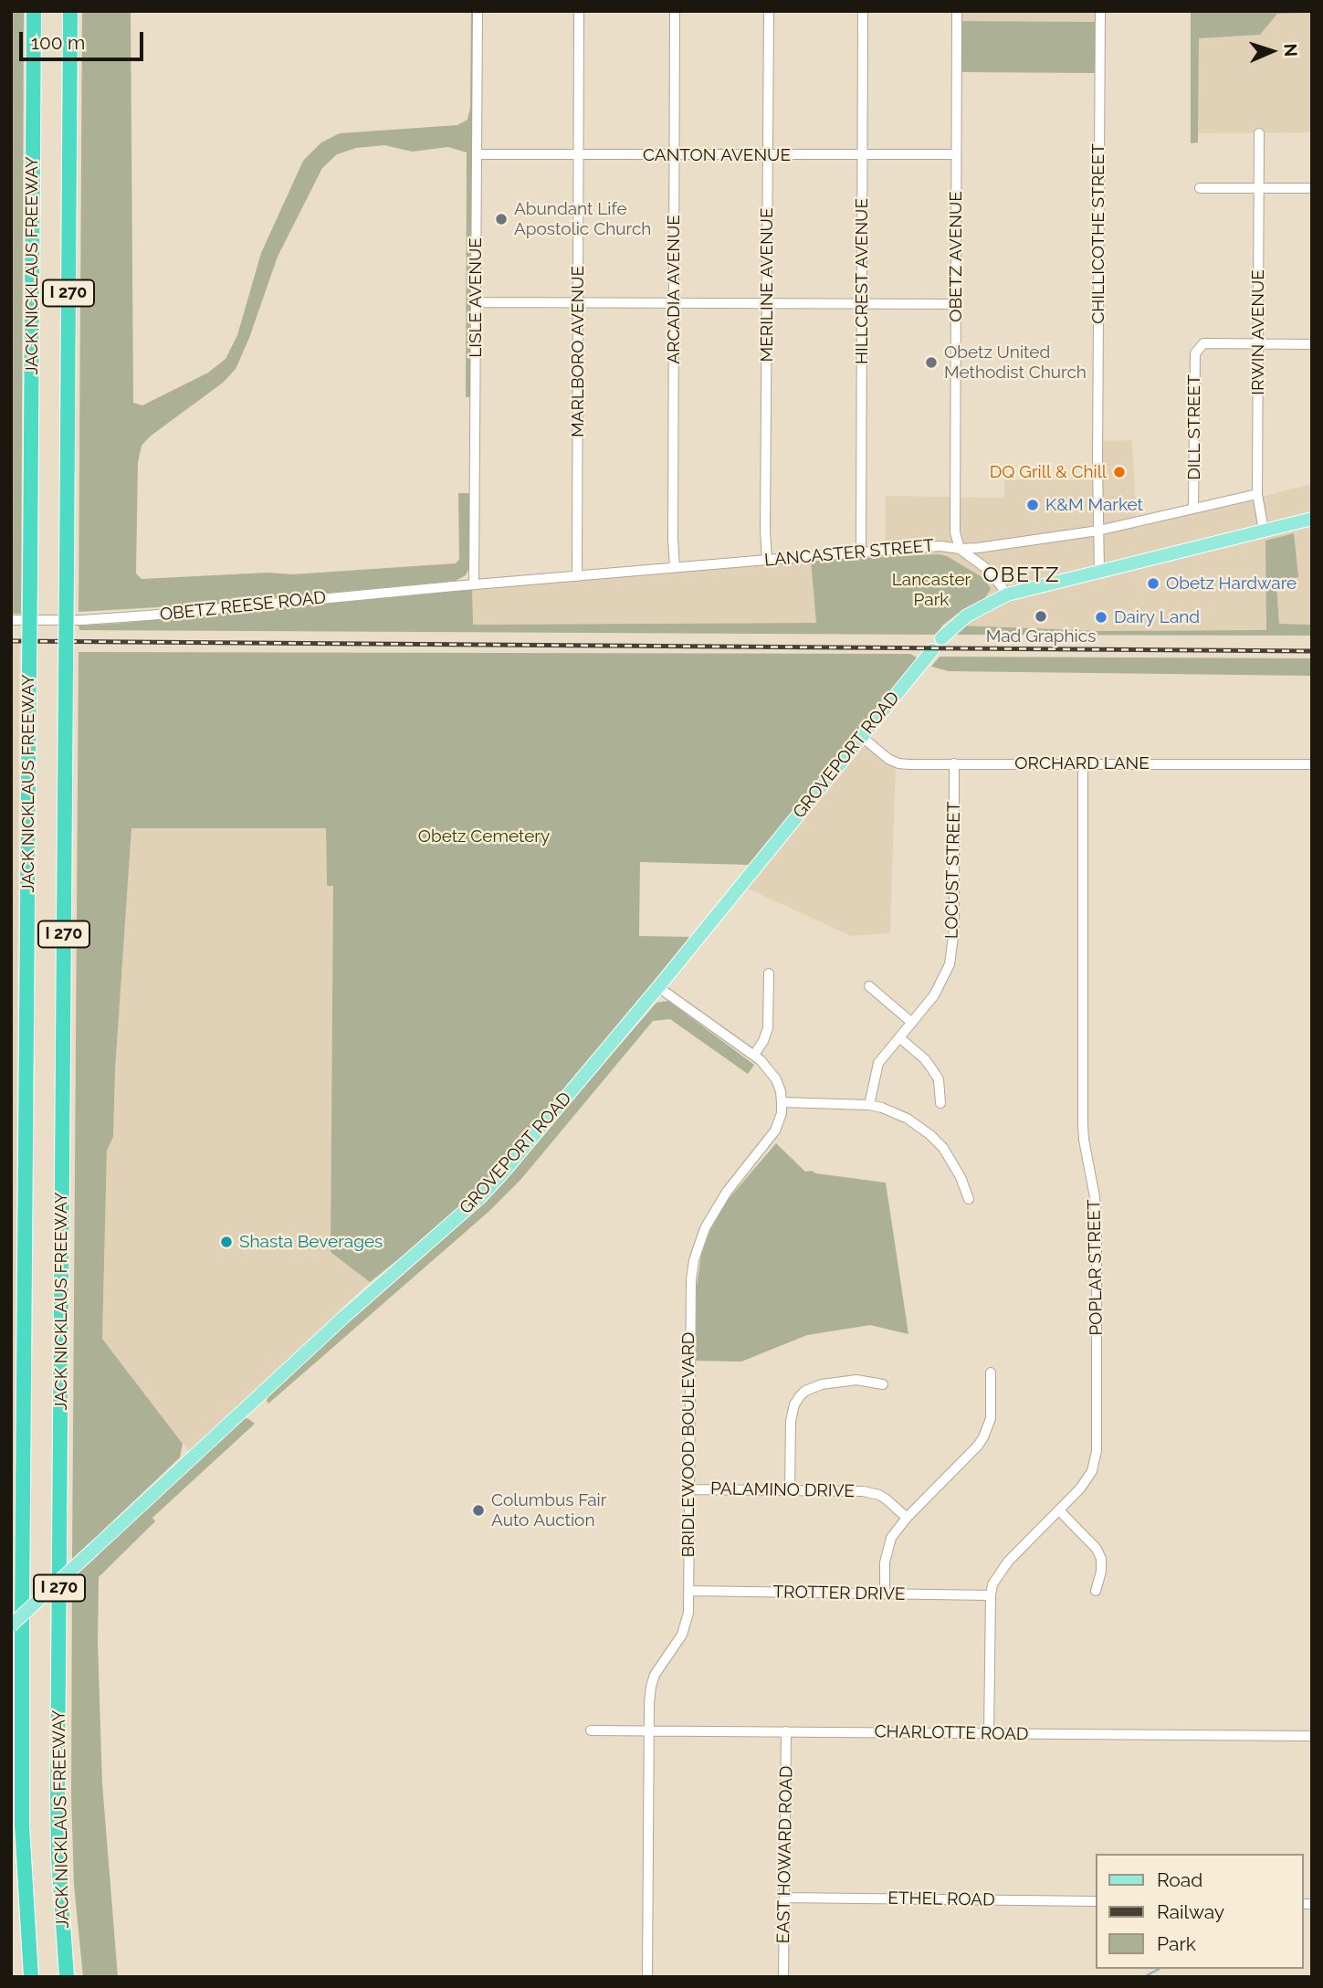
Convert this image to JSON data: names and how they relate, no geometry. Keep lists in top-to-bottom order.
{
  "streets": {
    "highway": ["JACK NICKLAUS FREEWAY", "I 270"],
    "main road": ["GROVEPORT ROAD"],
    "street": [
      "CANTON AVENUE",
      "CHILLICOTHE STREET",
      "OBETZ AVENUE",
      "HILLCREST AVENUE",
      "MERILINE AVENUE",
      "ARCADIA AVENUE",
      "LISLE AVENUE",
      "IRWIN AVENUE",
      "MARLBORO AVENUE",
      "DILL STREET",
      "LANCASTER STREET",
      "OBETZ REESE ROAD",
      "ORCHARD LANE",
      "LOCUST STREET",
      "POPLAR STREET",
      "BRIDLEWOOD BOULEVARD",
      "PALAMINO DRIVE",
      "TROTTER DRIVE",
      "CHARLOTTE ROAD",
      "EAST HOWARD ROAD",
      "ETHEL ROAD"
    ]
  },
  "crossings": [
    ["CANTON AVENUE", "OBETZ AVENUE"],
    ["CANTON AVENUE", "HILLCREST AVENUE"],
    ["CANTON AVENUE", "MERILINE AVENUE"],
    ["CANTON AVENUE", "ARCADIA AVENUE"],
    ["CANTON AVENUE", "LISLE AVENUE"],
    ["CANTON AVENUE", "MARLBORO AVENUE"],
    ["CHILLICOTHE STREET", "LANCASTER STREET"],
    ["OBETZ AVENUE", "LANCASTER STREET"],
    ["HILLCREST AVENUE", "LANCASTER STREET"],
    ["MERILINE AVENUE", "LANCASTER STREET"],
    ["ARCADIA AVENUE", "LANCASTER STREET"],
    ["LISLE AVENUE", "LANCASTER STREET"],
    ["LISLE AVENUE", "OBETZ REESE ROAD"],
    ["IRWIN AVENUE", "DILL STREET"],
    ["IRWIN AVENUE", "LANCASTER STREET"],
    ["MARLBORO AVENUE", "LANCASTER STREET"],
    ["DILL STREET", "LANCASTER STREET"],
    ["LANCASTER STREET", "OBETZ REESE ROAD"],
    ["GROVEPORT ROAD", "ORCHARD LANE"],
    ["ORCHARD LANE", "LOCUST STREET"],
    ["ORCHARD LANE", "POPLAR STREET"],
    ["POPLAR STREET", "TROTTER DRIVE"],
    ["POPLAR STREET", "CHARLOTTE ROAD"],
    ["BRIDLEWOOD BOULEVARD", "PALAMINO DRIVE"],
    ["BRIDLEWOOD BOULEVARD", "TROTTER DRIVE"],
    ["BRIDLEWOOD BOULEVARD", "CHARLOTTE ROAD"],
    ["CHARLOTTE ROAD", "EAST HOWARD ROAD"],
    ["EAST HOWARD ROAD", "ETHEL ROAD"]
  ],
  "districts": ["OBETZ"],
  "parks": ["Lancaster Park", "Obetz Cemetery"],
  "places": [
    "Abundant Life Apostolic Church",
    "Obetz United Methodist Church",
    "DQ Grill & Chill",
    "K&M Market",
    "Obetz Hardware",
    "Mad Graphics",
    "Dairy Land",
    "Shasta Beverages",
    "Columbus Fair Auto Auction"
  ],
  "legend": ["Road", "Railway", "Park"],
  "scale_bar": "100 m",
  "north": "right"
}
